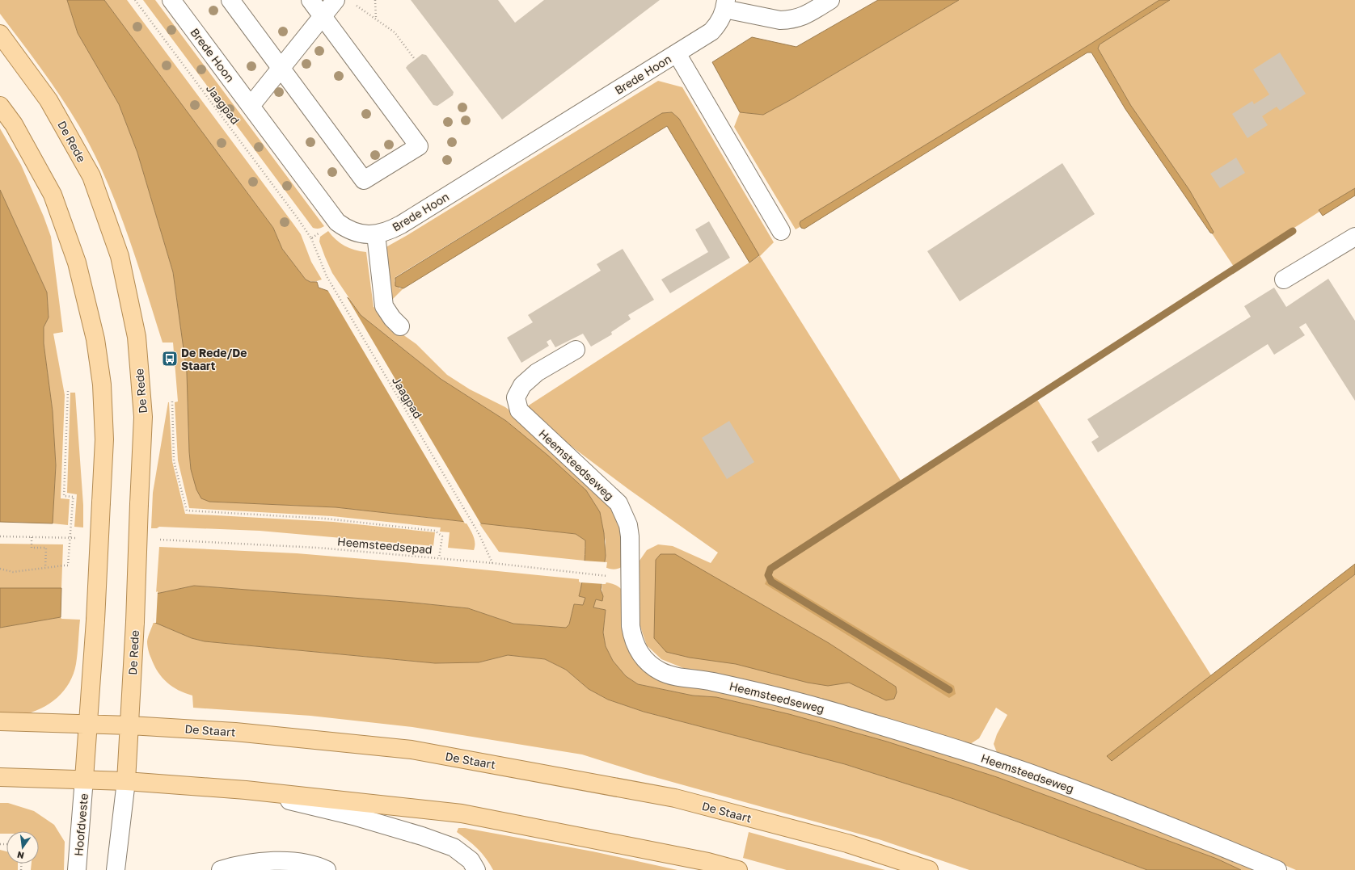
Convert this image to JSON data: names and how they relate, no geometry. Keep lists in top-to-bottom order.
{
  "streets": {
    "main road": ["De Rede", "De Staart"],
    "street": ["Brede Hoon", "Heemsteedseweg", "Hoofdveste"],
    "path": ["Jaagpad", "Heemsteedsepad"]
  },
  "crossings": [
    ["Jaagpad", "Heemsteedsepad"],
    ["De Rede", "De Staart"]
  ],
  "places": {
    "bus stop": ["De Rede/De Staart"]
  },
  "north": "bottom"
}
